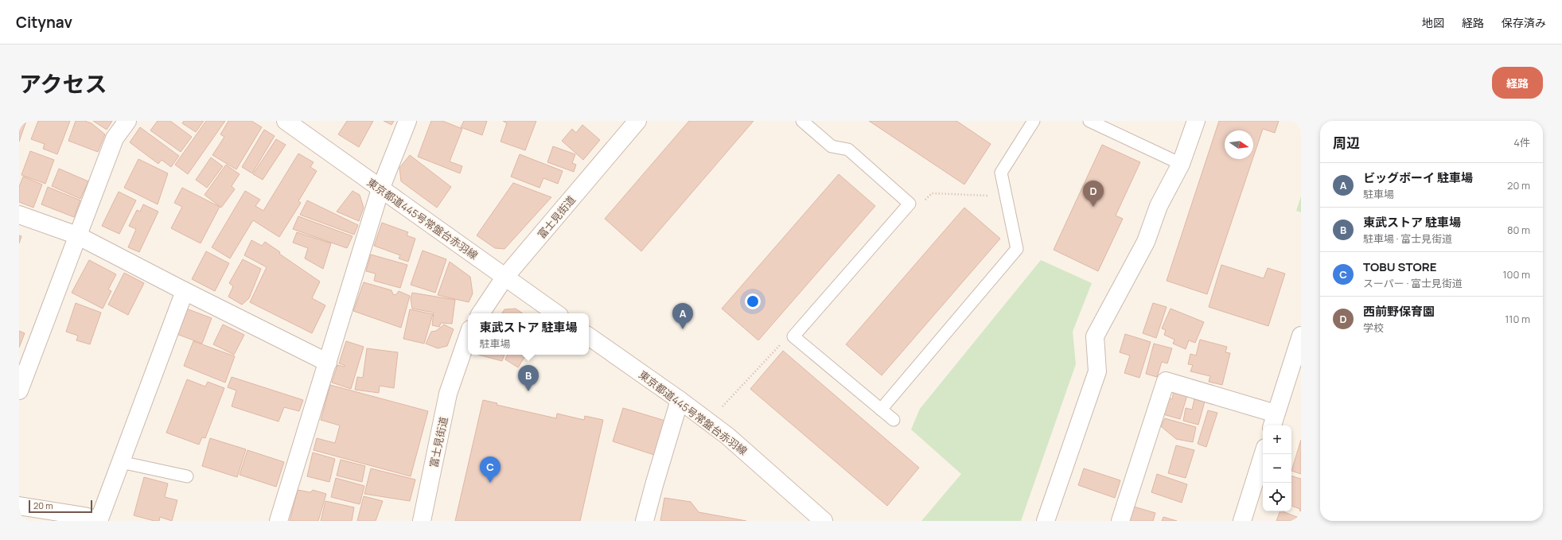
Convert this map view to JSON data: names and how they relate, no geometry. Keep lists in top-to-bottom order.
{
  "streets": {
    "street": ["富士見街道", "東京都道445号常盤台赤羽線"]
  },
  "crossings": [
    ["富士見街道", "東京都道445号常盤台赤羽線"]
  ],
  "scale_bar": "20 m",
  "north": "right",
  "page": {
    "header": "Citynav",
    "nav": ["地図", "経路", "保存済み"],
    "title": "アクセス",
    "buttons": "経路",
    "heading": ["周辺", "4件"],
    "list": [
      {
        "mark": "A",
        "name": "ビッグボーイ 駐車場",
        "note": "駐車場",
        "value": "20 m"
      },
      {
        "mark": "B",
        "name": "東武ストア 駐車場",
        "note": "駐車場 · 富士見街道",
        "value": "80 m"
      },
      {
        "mark": "C",
        "name": "TOBU STORE",
        "note": "スーパー · 富士見街道",
        "value": "100 m"
      },
      {
        "mark": "D",
        "name": "西前野保育園",
        "note": "学校",
        "value": "110 m"
      }
    ],
    "pins": [
      "D",
      "A",
      "B",
      "C"
    ],
    "popup": ["東武ストア 駐車場", "駐車場"],
    "map_buttons": ["+", "−"],
    "scale": "20 m"
  }
}
